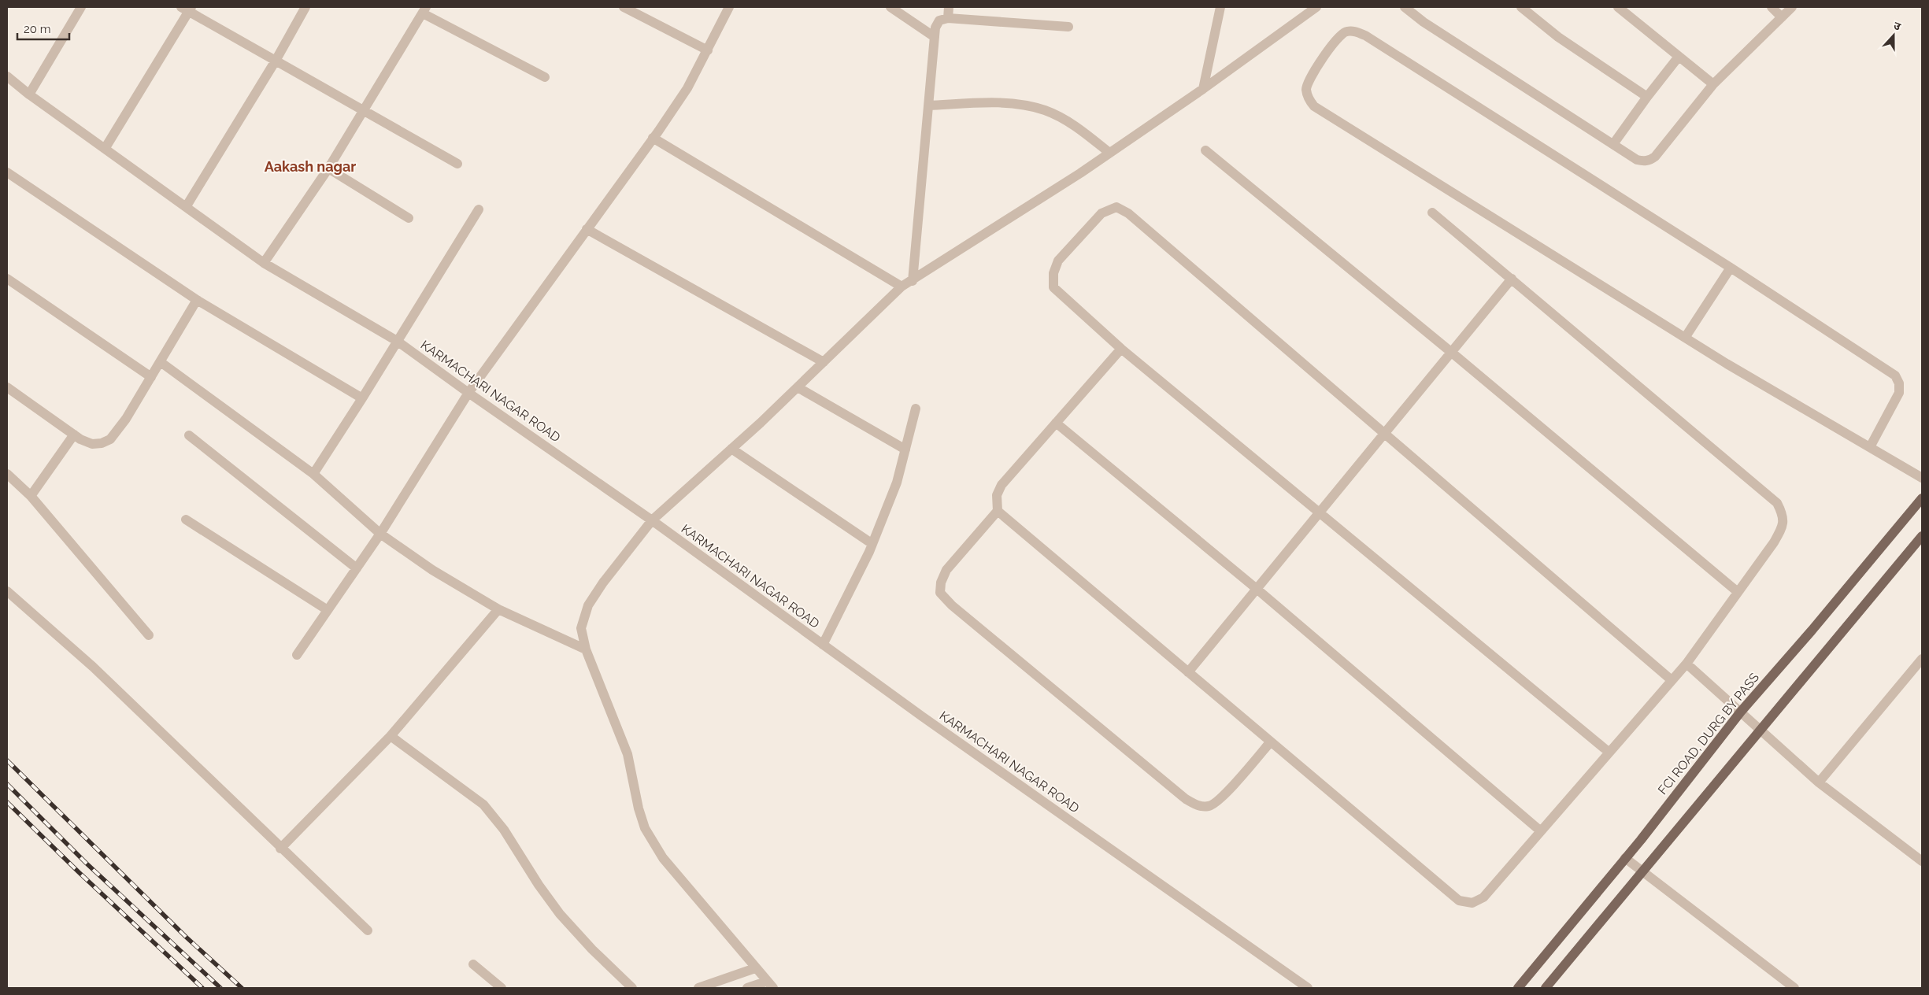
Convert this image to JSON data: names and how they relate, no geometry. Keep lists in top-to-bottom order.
{
  "streets": {
    "main road": ["FCI ROAD, DURG BY PASS"],
    "street": ["KARMACHARI NAGAR ROAD"]
  },
  "districts": ["Aakash nagar"],
  "scale_bar": "20 m",
  "north": "top"
}
